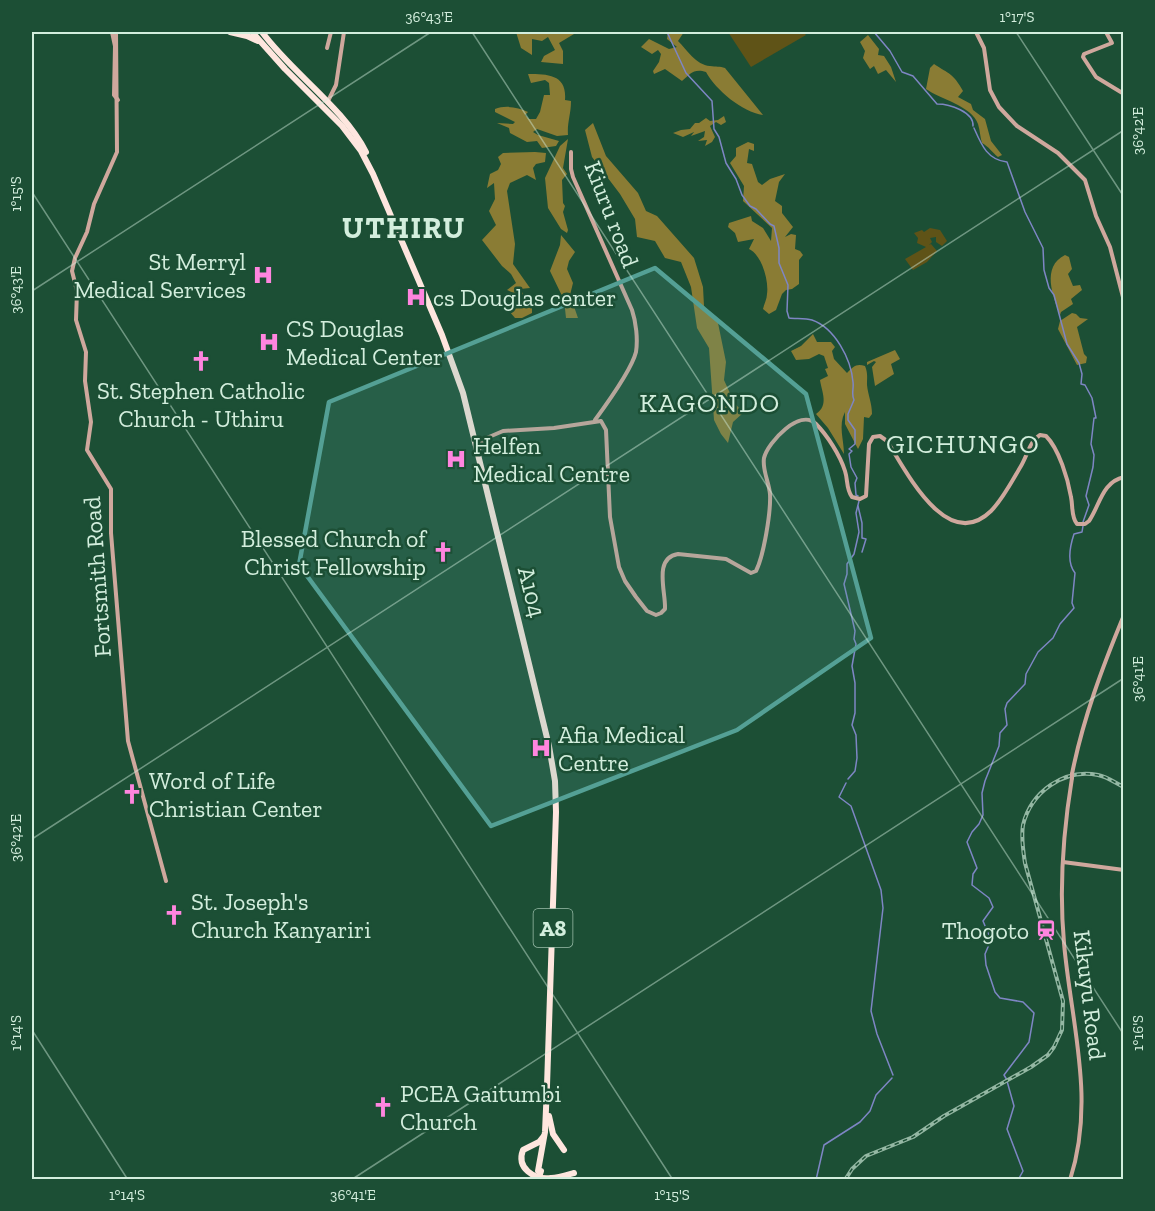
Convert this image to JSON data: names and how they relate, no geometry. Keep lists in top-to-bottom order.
{
  "streets": {
    "highway": ["A8"],
    "main road": ["Kiuru road", "Fortsmith Road", "Kikuyu Road"]
  },
  "districts": ["UTHIRU", "KAGONDO", "GICHUNGO"],
  "places": {
    "hospital": [
      "St Merryl Medical Services",
      "cs Douglas center",
      "CS Douglas Medical Center",
      "Helfen Medical Centre",
      "Afia Medical Centre"
    ],
    "church": [
      "St. Stephen Catholic Church - Uthiru",
      "Blessed Church of Christ Fellowship",
      "Word of Life Christian Center",
      "St. Joseph's Church Kanyariri",
      "PCEA Gaitumbi Church"
    ],
    "station": ["Thogoto"]
  },
  "coordinates": [
    "36°43'E",
    "1°17'S",
    "36°42'E",
    "1°15'S",
    "36°41'E",
    "1°14'S",
    "1°16'S"
  ]
}
